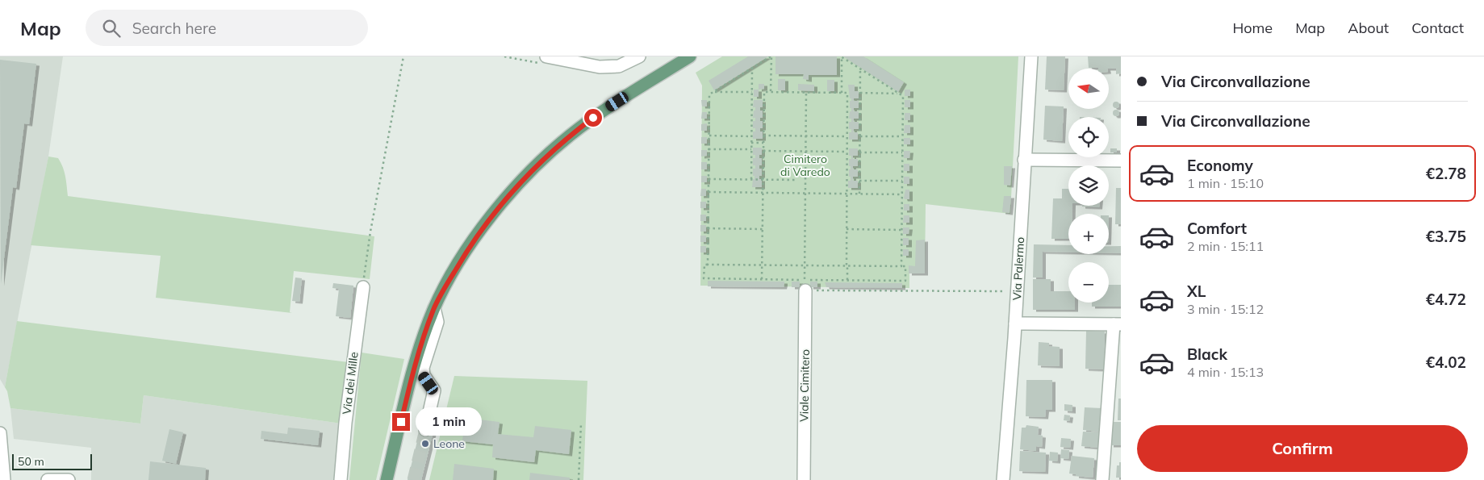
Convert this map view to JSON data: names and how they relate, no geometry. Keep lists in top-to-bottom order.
{
  "streets": {
    "street": ["Via Palermo", "Via dei Mille", "Viale Cimitero"]
  },
  "parks": ["Cimitero di Varedo"],
  "places": ["Leone"],
  "scale_bar": "50 m",
  "north": "left",
  "page": {
    "header": "Map",
    "search": "Search here",
    "nav": [
      "Home",
      "Map",
      "About",
      "Contact"
    ],
    "banner": ["Via Circonvallazione", "Via Circonvallazione"],
    "map_buttons": ["+", "−"],
    "list": [
      {
        "name": "Economy",
        "note": "1 min · 15:10",
        "value": "€2.78"
      },
      {
        "name": "Comfort",
        "note": "2 min · 15:11",
        "value": "€3.75"
      },
      {
        "name": "XL",
        "note": "3 min · 15:12",
        "value": "€4.72"
      },
      {
        "name": "Black",
        "note": "4 min · 15:13",
        "value": "€4.02"
      }
    ],
    "bubble": "1 min",
    "buttons": "Confirm",
    "scale": "50 m"
  }
}
